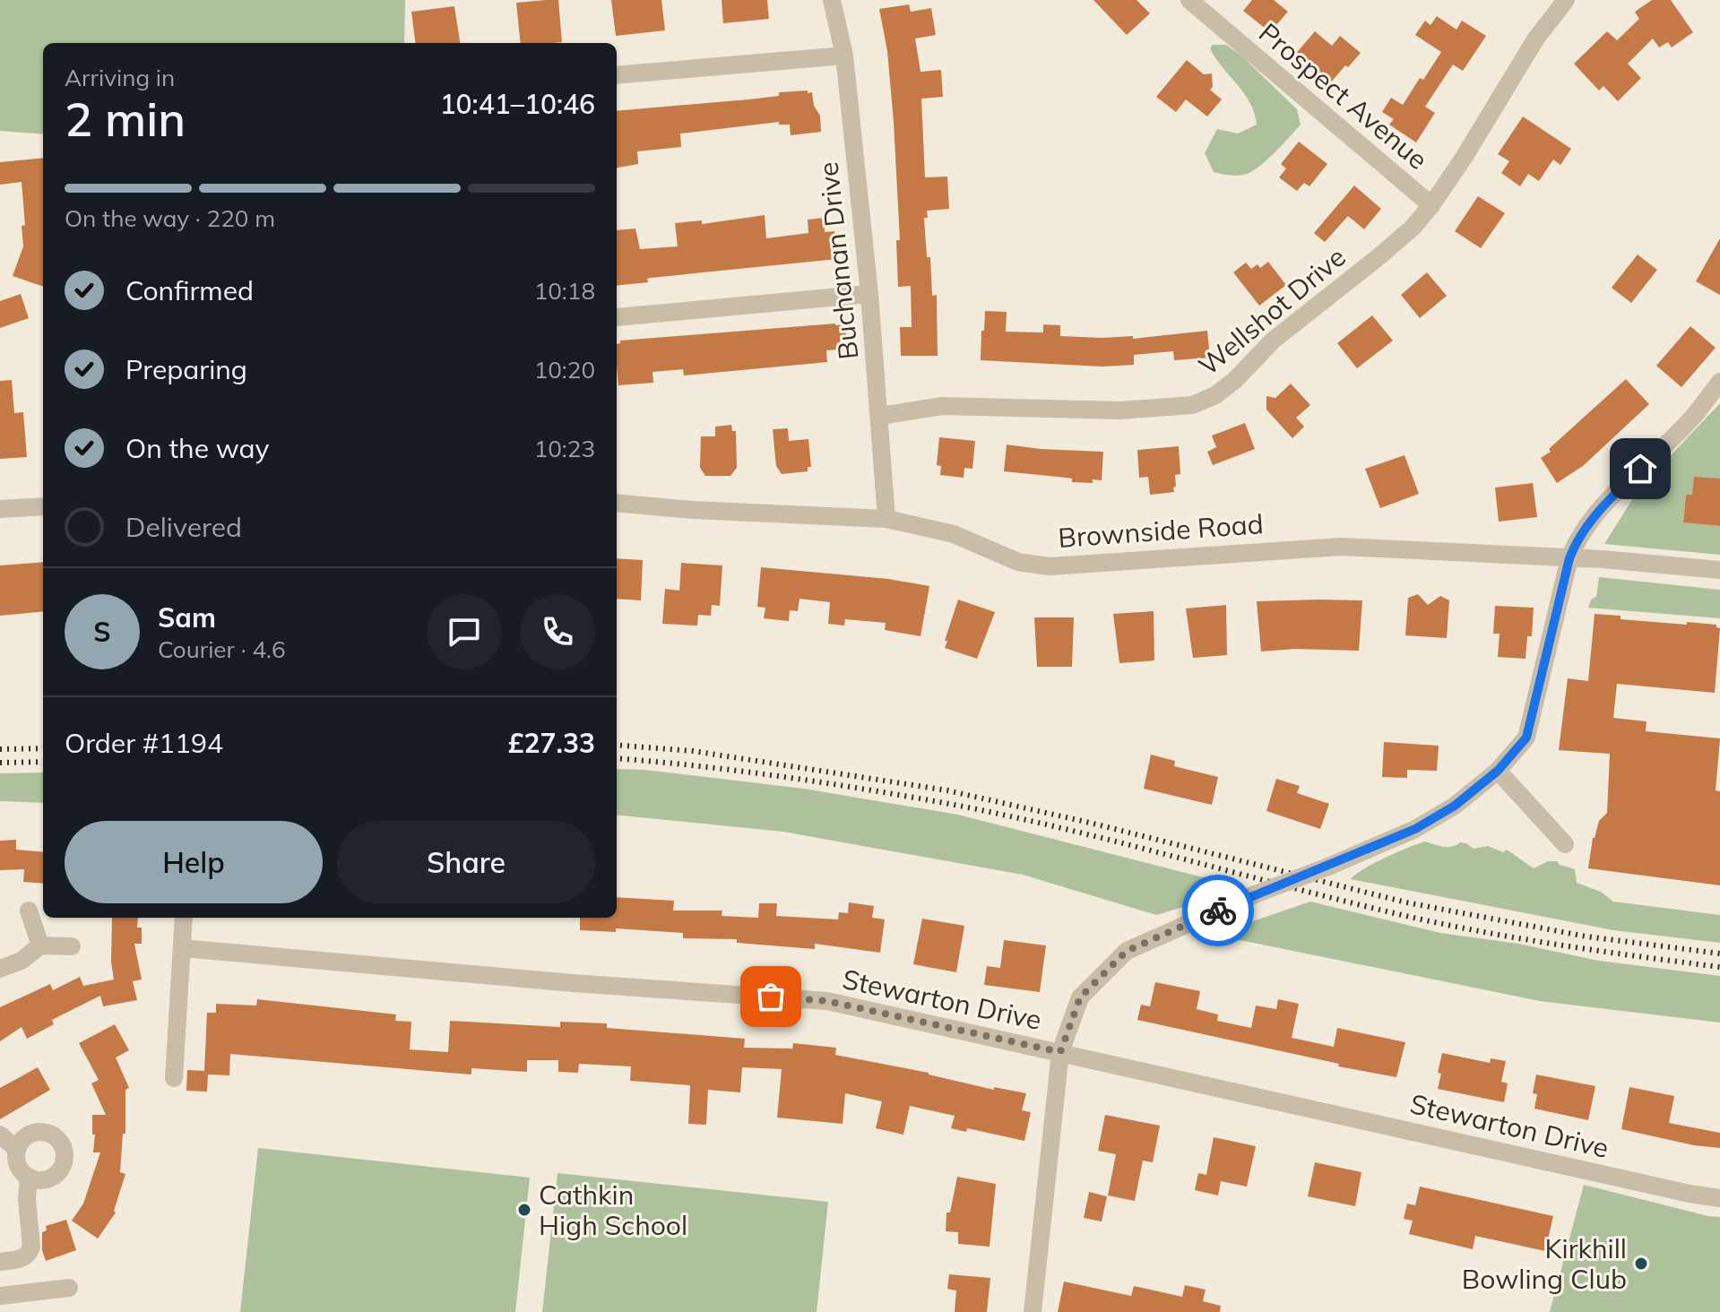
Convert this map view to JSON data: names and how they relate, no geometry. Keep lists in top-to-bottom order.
{
  "streets": {
    "street": [
      "Prospect Avenue",
      "Buchanan Drive",
      "Wellshot Drive",
      "Brownside Road",
      "Stewarton Drive"
    ]
  },
  "crossings": [
    ["Prospect Avenue", "Wellshot Drive"],
    ["Buchanan Drive", "Wellshot Drive"],
    ["Buchanan Drive", "Brownside Road"]
  ],
  "places": ["Cathkin High School", "Kirkhill Bowling Club"],
  "page": {
    "heading": ["2 min", "Arriving in", "10:41–10:46"],
    "panel": [
      "Sam",
      "Courier · 4.6",
      "Order #1194",
      "£27.33"
    ],
    "bar": "On the way · 220 m",
    "list": [
      ["Confirmed", "10:18"],
      ["Preparing", "10:20"],
      ["On the way", "10:23"],
      "Delivered"
    ],
    "round": "S",
    "buttons": ["Help", "Share"]
  }
}
